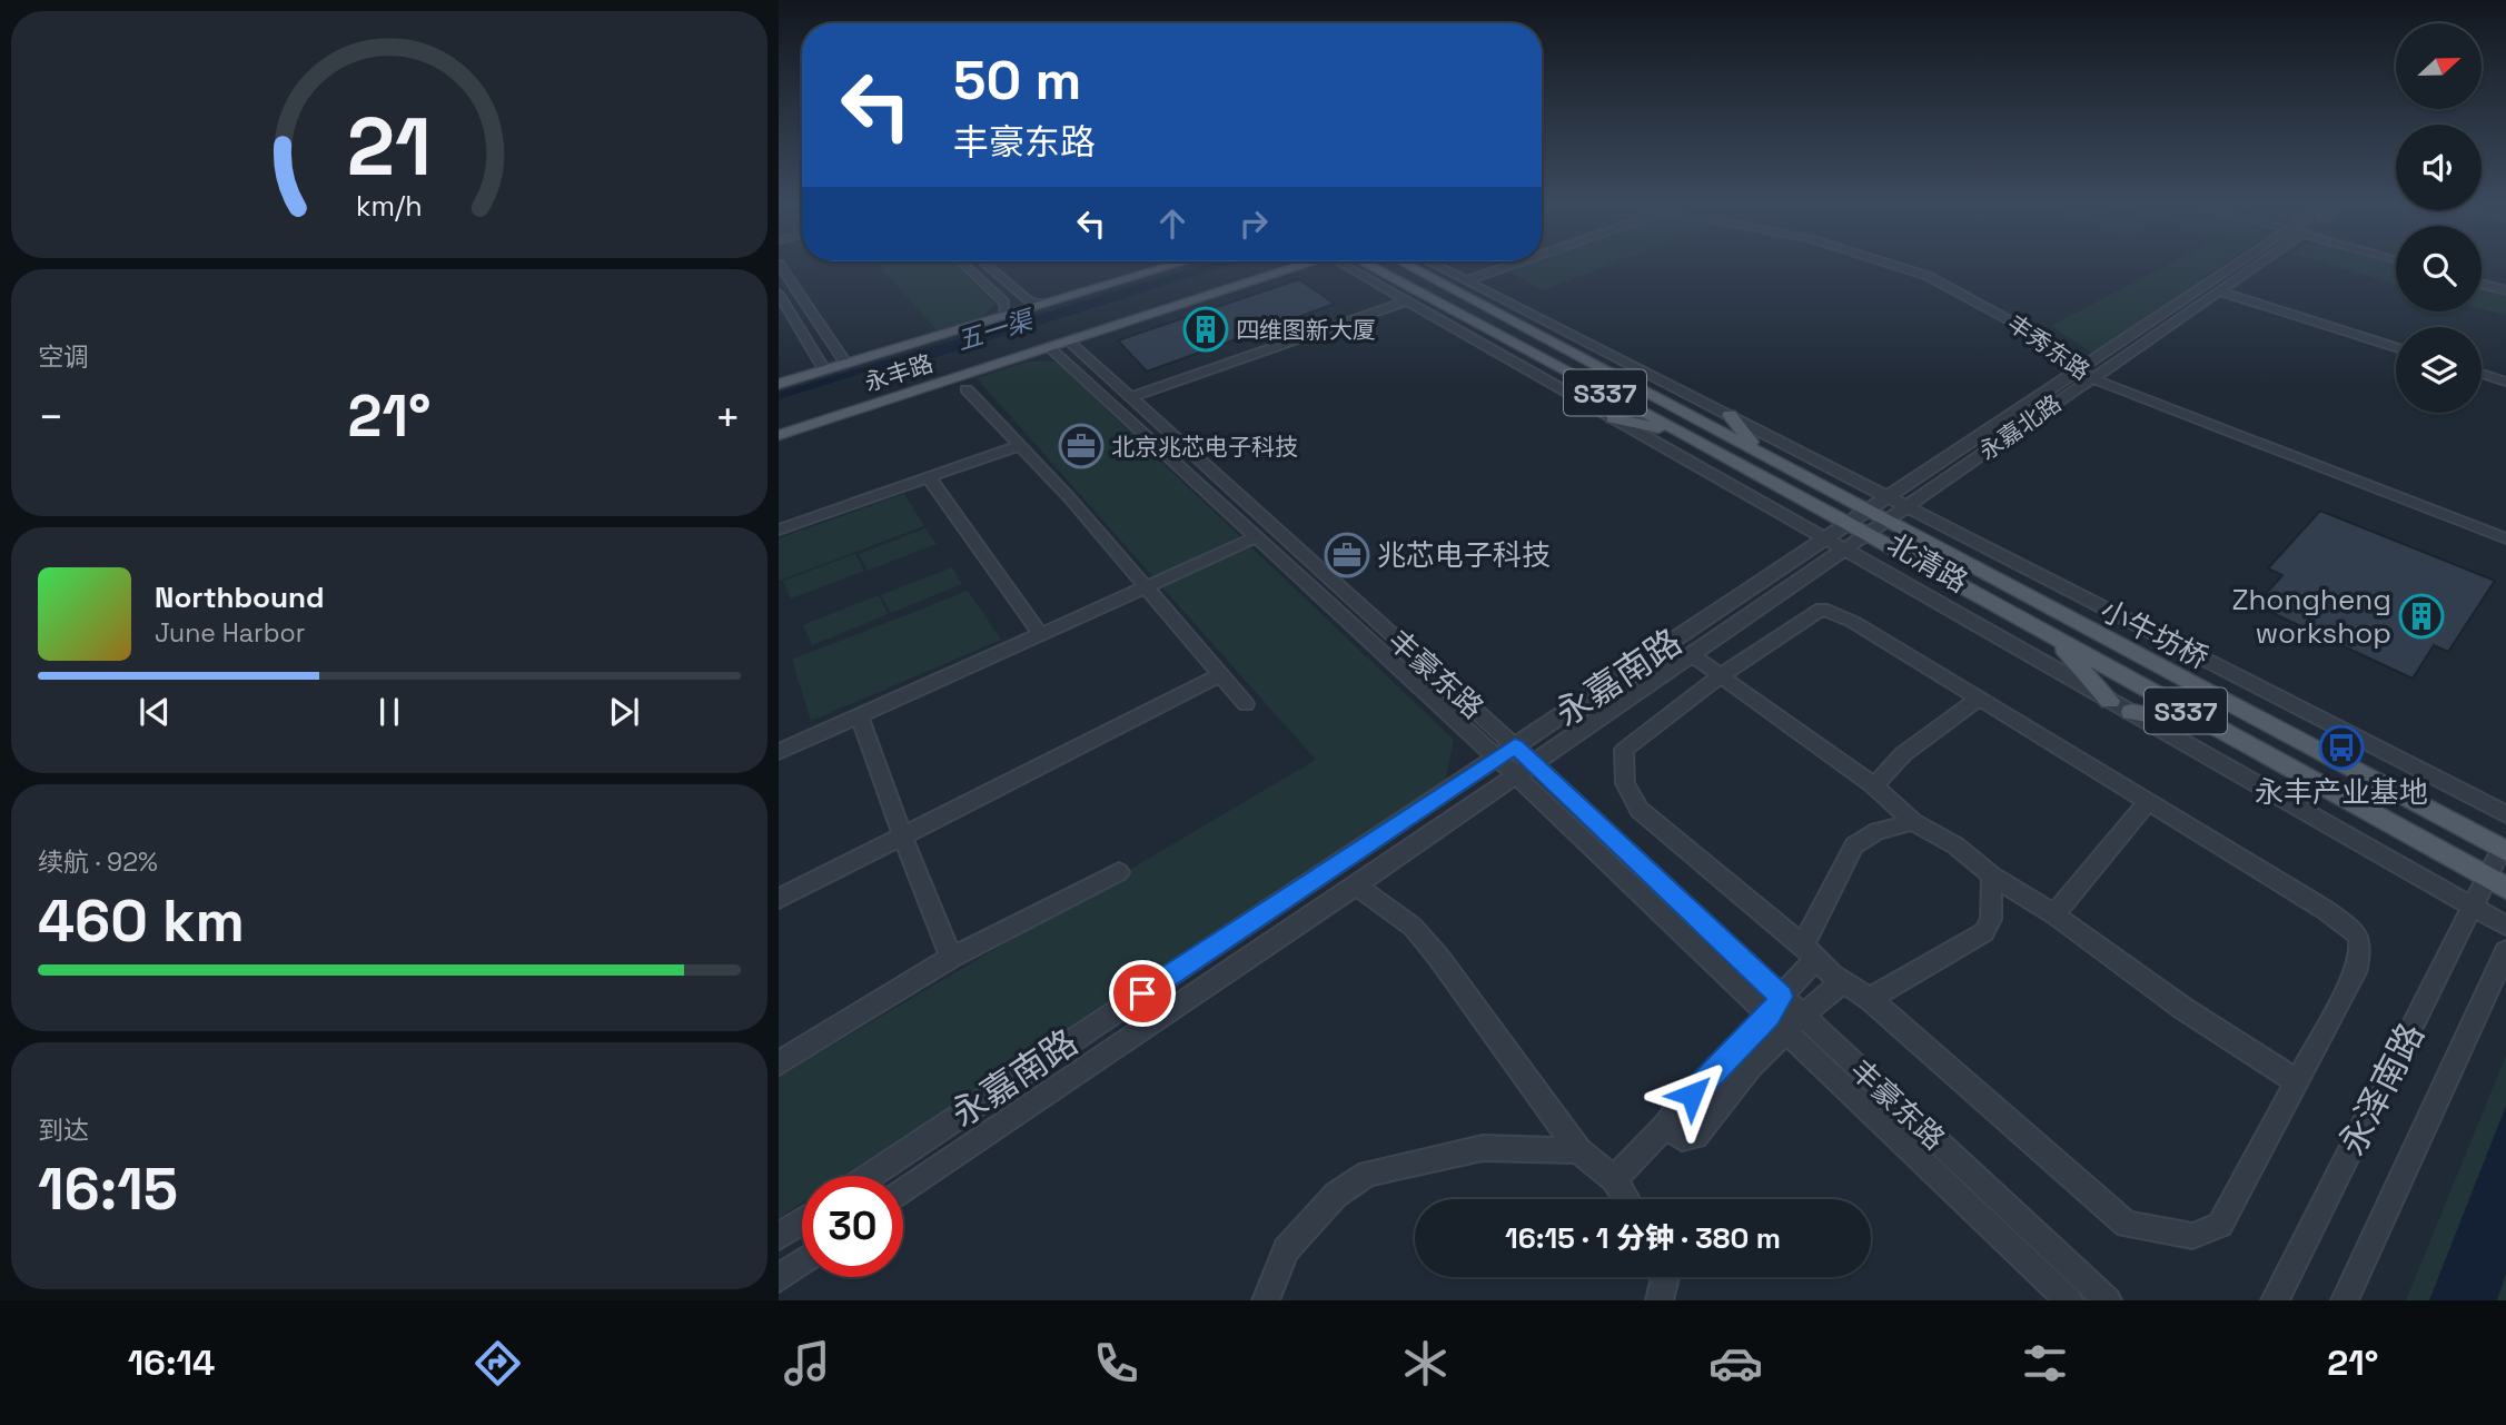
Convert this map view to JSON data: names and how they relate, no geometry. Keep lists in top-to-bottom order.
{
  "streets": {
    "main road": ["永丰路", "S337", "北清路"],
    "street": [
      "丰秀东路",
      "永嘉北路",
      "小牛坊桥",
      "丰豪东路",
      "永嘉南路",
      "永泽南路"
    ]
  },
  "crossings": [
    ["丰秀东路", "永嘉北路"],
    ["永丰路", "丰豪东路"],
    ["永嘉北路", "北清路"],
    ["永嘉北路", "小牛坊桥"],
    ["永嘉北路", "永嘉南路"],
    ["北清路", "小牛坊桥"],
    ["北清路", "永嘉南路"],
    ["北清路", "永泽南路"],
    ["丰豪东路", "永嘉南路"]
  ],
  "water": ["五一渠"],
  "places": {
    "building": ["四维图新大厦", "Zhongheng workshop"],
    "office": ["北京兆芯电子科技", "兆芯电子科技"],
    "bus stop": ["永丰产业基地"]
  },
  "north": "right",
  "page": {
    "turn": ["50 m", "丰豪东路"],
    "tile": [
      "空调",
      ["续航 · 92%", "460 km"],
      ["到达", "16:15"]
    ],
    "heat": ["−", "21°", "+"],
    "song": ["Northbound", "June Harbor"],
    "limit": "30",
    "trip": "16:15 · 1 分钟 · 380 m",
    "tabs": ["16:14", "21°"],
    "gauge": ["21", "km/h"]
  }
}
